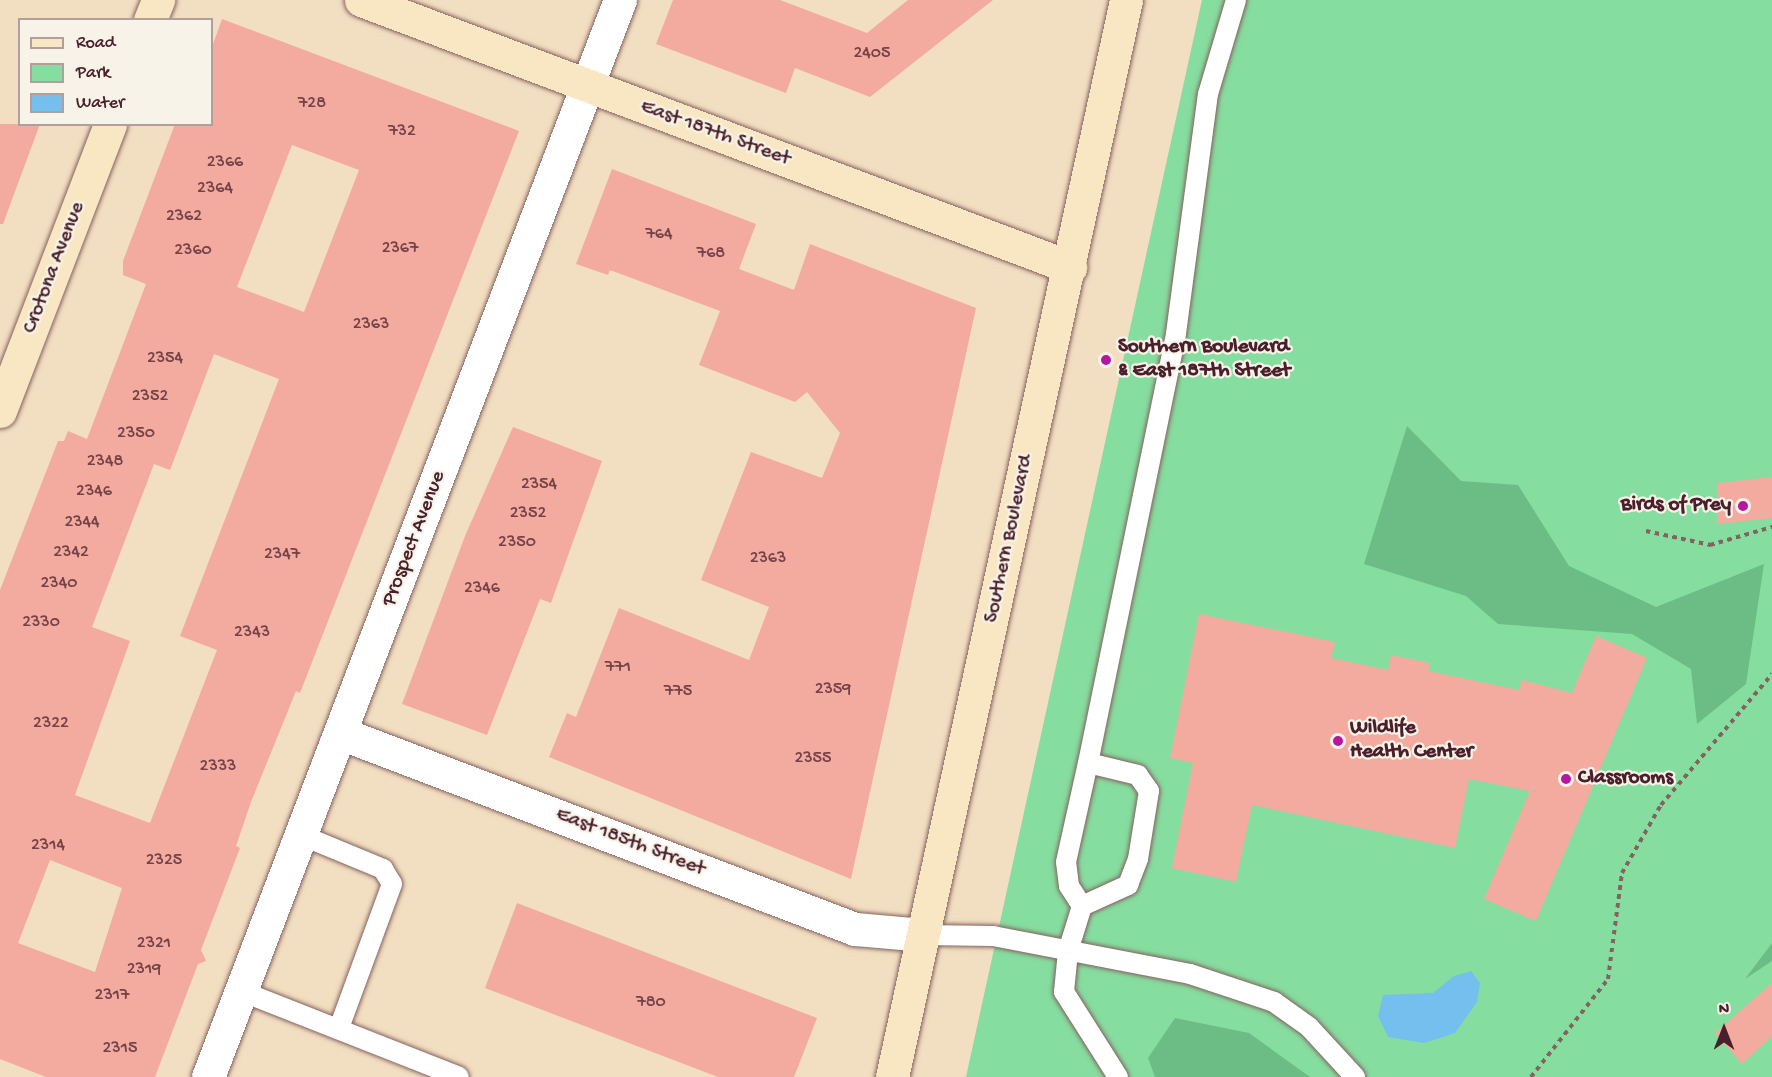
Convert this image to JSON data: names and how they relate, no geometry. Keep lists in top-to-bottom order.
{
  "streets": {
    "main road": ["East 187th Street", "Crotona Avenue", "Southern Boulevard"],
    "street": ["Prospect Avenue", "East 185th Street"]
  },
  "crossings": [
    ["East 187th Street", "Prospect Avenue"],
    ["East 187th Street", "Southern Boulevard"],
    ["Prospect Avenue", "East 185th Street"],
    ["Southern Boulevard", "East 185th Street"]
  ],
  "places": [
    "Southern Boulevard & East 187th Street",
    "Birds of Prey",
    "Wildlife Health Center",
    "Classrooms"
  ],
  "house_numbers": [
    "2405",
    "728",
    "732",
    "2366",
    "2364",
    "2362",
    "764",
    "2367",
    "2360",
    "768",
    "2363",
    "2354",
    "2352",
    "2350",
    "2348",
    "2354",
    "2346",
    "2352",
    "2344",
    "2350",
    "2342",
    "2347",
    "2363",
    "2340",
    "2346",
    "2330",
    "2343",
    "771",
    "2359",
    "775",
    "2322",
    "2355",
    "2333",
    "2314",
    "2325",
    "2321",
    "2319",
    "2317",
    "780",
    "2315"
  ],
  "legend": ["Road", "Park", "Water"],
  "north": "top"
}
